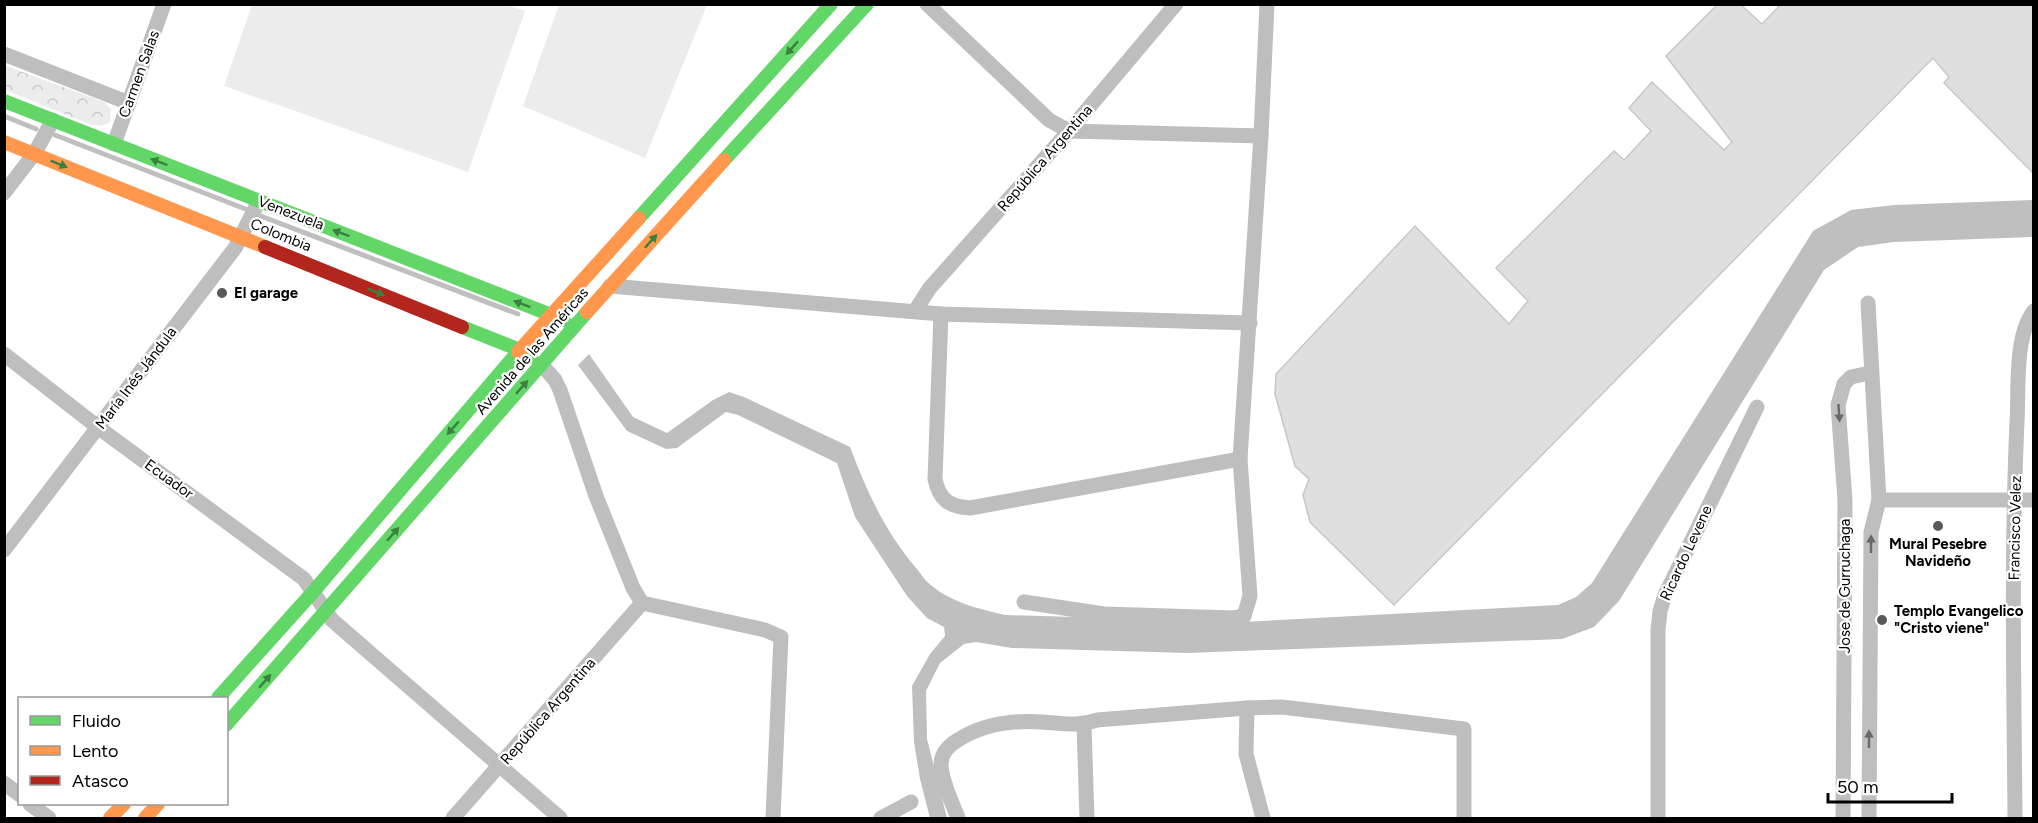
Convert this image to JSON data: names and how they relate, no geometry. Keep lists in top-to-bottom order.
{
  "streets": {
    "main road": ["Venezuela", "Colombia", "Avenida de las Américas"],
    "street": [
      "Carmen Salas",
      "República Argentina",
      "María Inés Jándula",
      "Ecuador",
      "Francisco Velez",
      "Ricardo Levene",
      "Jose de Gurruchaga"
    ]
  },
  "crossings": [
    ["Carmen Salas", "Venezuela"],
    ["República Argentina", "Ecuador"],
    ["Venezuela", "Avenida de las Américas"],
    ["Venezuela", "María Inés Jándula"],
    ["Colombia", "Avenida de las Américas"],
    ["Colombia", "María Inés Jándula"],
    ["Avenida de las Américas", "Ecuador"],
    ["María Inés Jándula", "Ecuador"]
  ],
  "one_way": ["Venezuela", "Colombia"],
  "places": ["El garage", "Mural Pesebre Navideño", "Templo Evangelico \"Cristo viene\""],
  "legend": ["Fluido", "Lento", "Atasco"],
  "scale_bar": "50 m"
}
